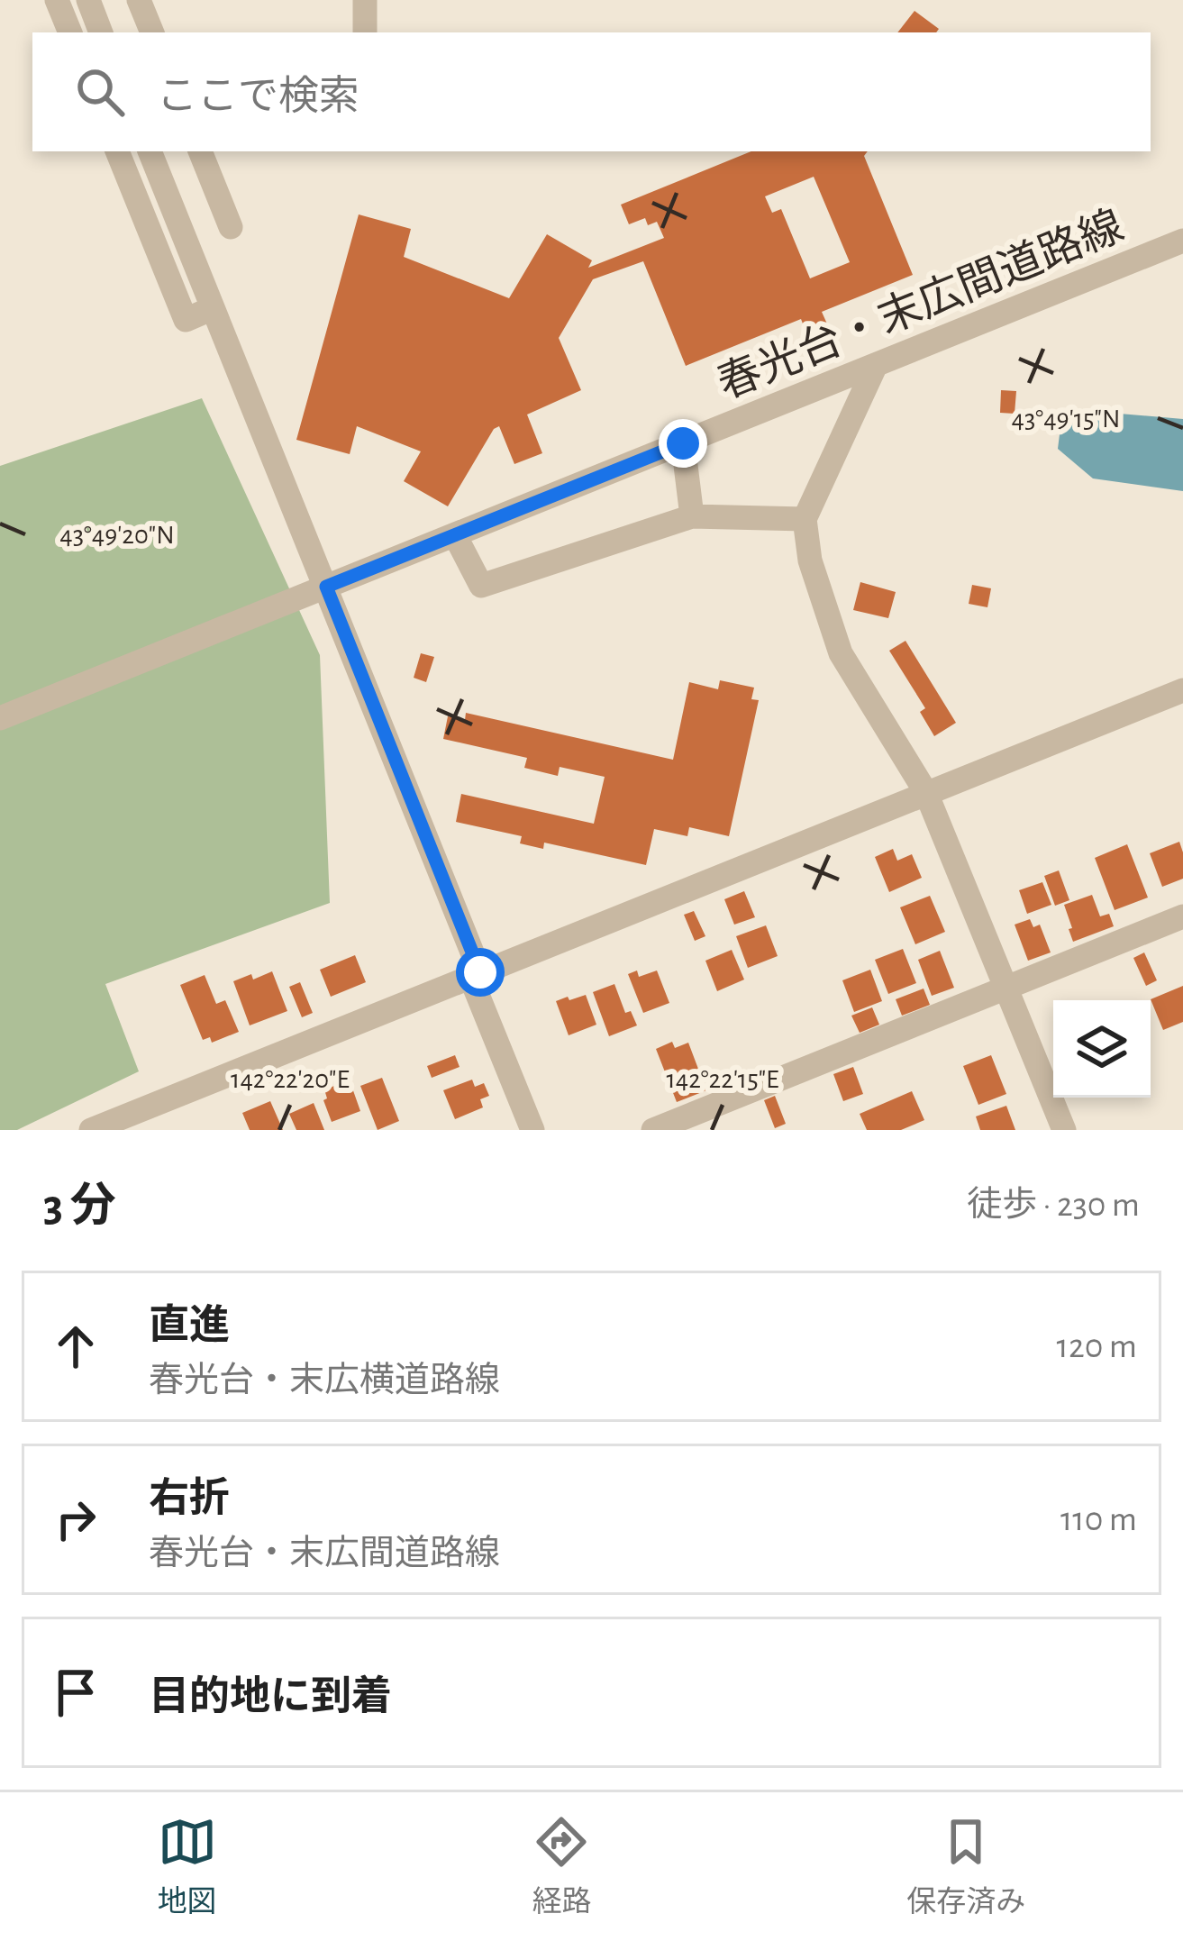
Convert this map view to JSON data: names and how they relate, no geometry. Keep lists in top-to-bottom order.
{
  "streets": {
    "street": ["春光台・末広間道路線"]
  },
  "page": {
    "search": "ここで検索",
    "heading": ["3 分", "徒歩 · 230 m"],
    "list": [
      ["直進", "春光台・末広横道路線", "120 m"],
      ["右折", "春光台・末広間道路線", "110 m"],
      "目的地に到着"
    ],
    "nav": ["地図", "経路", "保存済み"]
  },
  "coordinates": [
    "43°49'15\"N",
    "43°49'20\"N",
    "142°22'20\"E",
    "142°22'15\"E"
  ]
}
